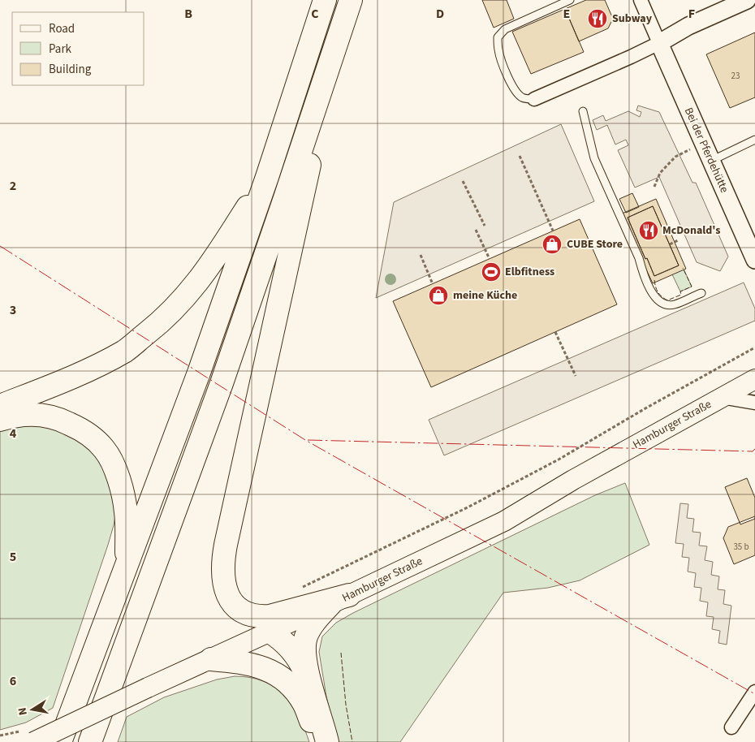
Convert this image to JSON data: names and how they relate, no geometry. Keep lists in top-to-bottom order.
{
  "streets": {
    "main road": ["Hamburger Straße"],
    "street": ["Bei der Pferdehütte"]
  },
  "places": {
    "restaurant": ["Subway", "McDonald's"],
    "shop": ["CUBE Store", "meine Küche"],
    "sports": ["Elbfitness"]
  },
  "house_numbers": ["23", "35 b"],
  "legend": ["Road", "Park", "Building"],
  "north": "left",
  "grid": {
    "columns": [
      "B",
      "C",
      "D",
      "E",
      "F"
    ],
    "rows": [
      "2",
      "3",
      "4",
      "5",
      "6"
    ]
  }
}
